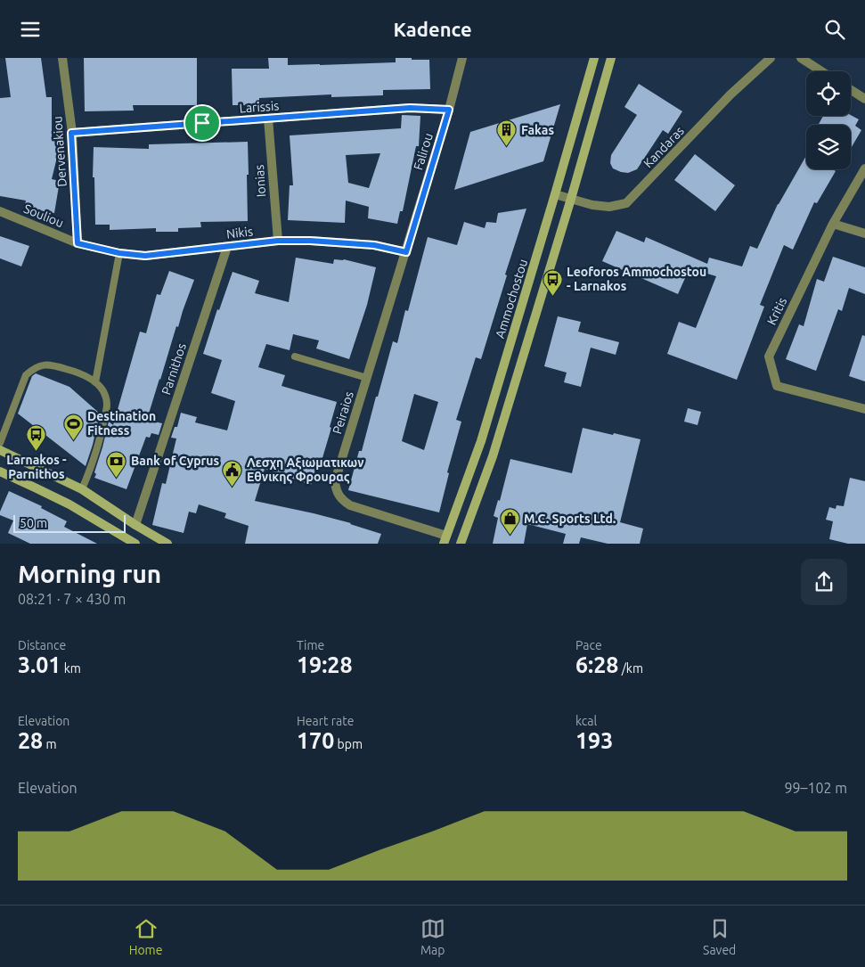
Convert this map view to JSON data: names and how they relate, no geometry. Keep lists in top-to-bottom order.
{
  "streets": {
    "main road": ["Ammochostou"],
    "street": [
      "Larissis",
      "Kandaras",
      "Dervenakiou",
      "Falirou",
      "Ionias",
      "Souliou",
      "Nikis",
      "Kritis",
      "Parnithos",
      "Peiraios"
    ]
  },
  "crossings": [
    ["Larissis", "Dervenakiou"],
    ["Larissis", "Falirou"],
    ["Larissis", "Ionias"],
    ["Kandaras", "Ammochostou"],
    ["Dervenakiou", "Souliou"],
    ["Dervenakiou", "Nikis"],
    ["Falirou", "Nikis"],
    ["Falirou", "Peiraios"],
    ["Ionias", "Nikis"],
    ["Souliou", "Nikis"],
    ["Nikis", "Parnithos"],
    ["Nikis", "Peiraios"],
    ["Ammochostou", "Peiraios"]
  ],
  "places": {
    "building": ["Fakas"],
    "bus stop": ["Leoforos Ammochostou - Larnakos", "Larnakos - Parnithos"],
    "sports": ["Destination Fitness"],
    "bank": ["Bank of Cyprus"],
    "public building": ["Λεσχη Αξιωματικων Εθνικης Φρουρας"],
    "shop": ["M.C. Sports Ltd."]
  },
  "scale_bar": "50 m",
  "page": {
    "header": "Kadence",
    "scale": "50 m",
    "heading": ["Morning run", "08:21 · 7 × 430 m"],
    "stats": [
      ["Distance", "3.01 km"],
      ["Time", "19:28"],
      ["Pace", "6:28 /km"],
      ["Elevation", "28 m"],
      ["Heart rate", "170 bpm"],
      ["kcal", "193"]
    ],
    "chart": ["Elevation", "99–102 m"],
    "tabs": ["Home", "Map", "Saved"]
  }
}
